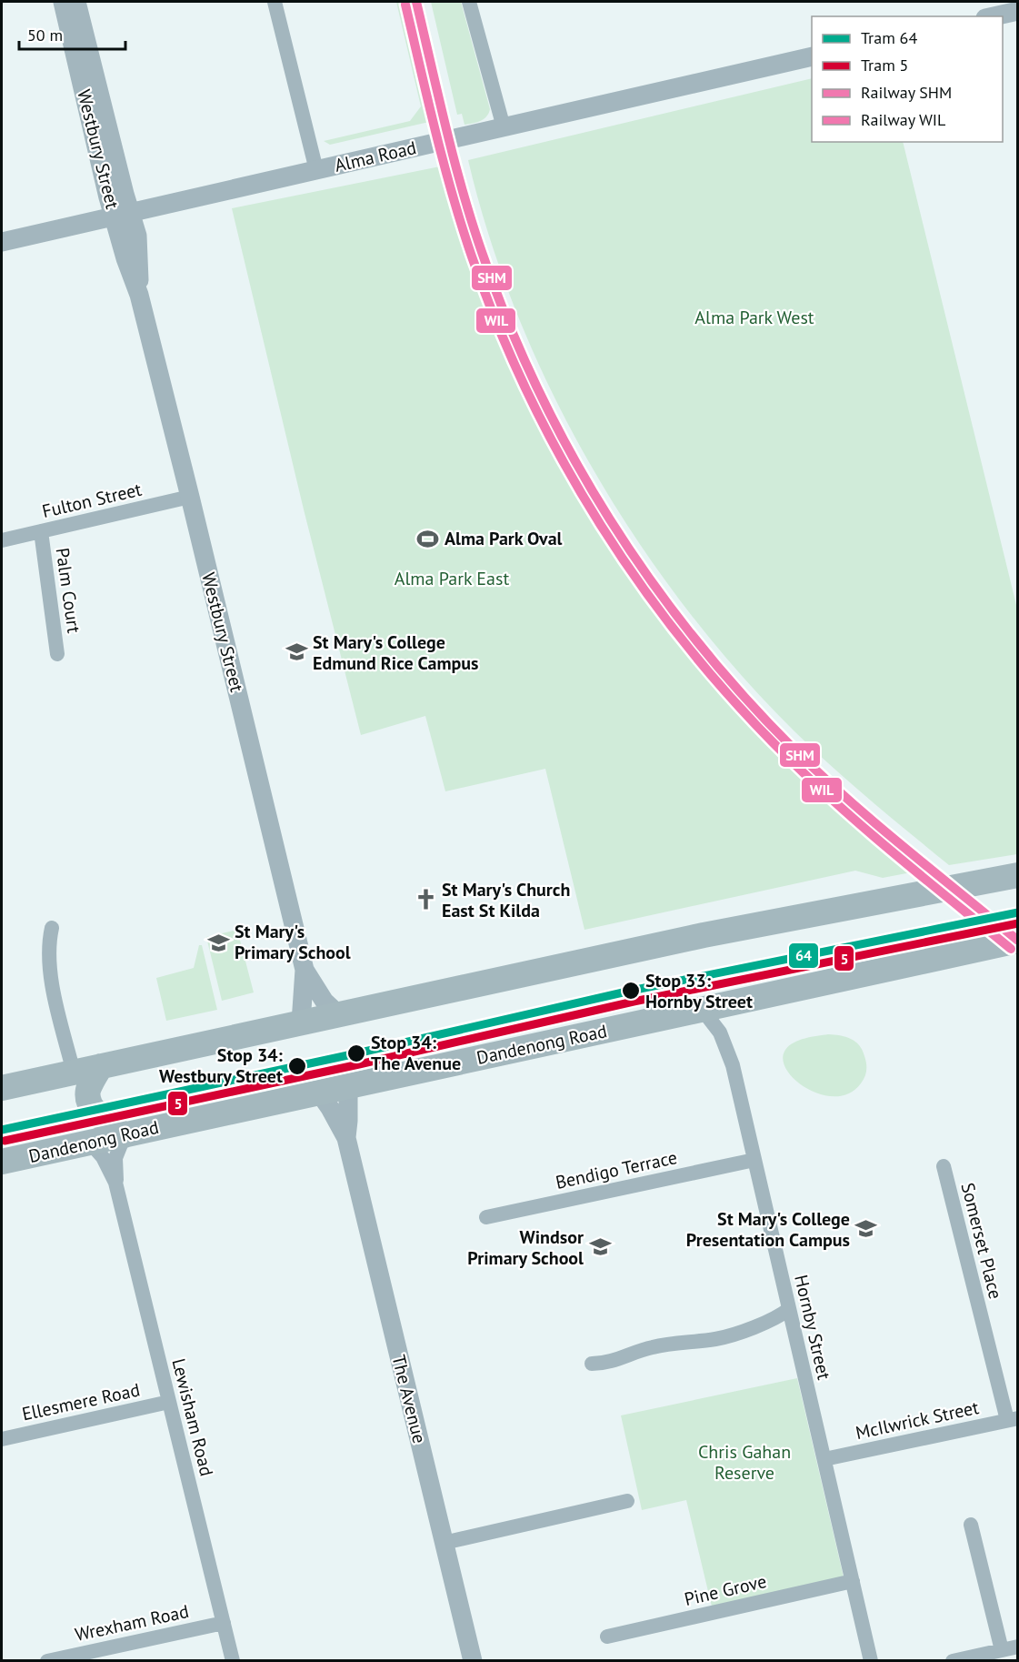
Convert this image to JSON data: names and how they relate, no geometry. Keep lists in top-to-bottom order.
{
  "streets": {
    "highway": ["Dandenong Road"],
    "street": [
      "Westbury Street",
      "Alma Road",
      "Fulton Street",
      "Palm Court",
      "Bendigo Terrace",
      "Somerset Place",
      "Hornby Street",
      "The Avenue",
      "Ellesmere Road",
      "Lewisham Road",
      "McIlwrick Street",
      "Pine Grove",
      "Wrexham Road"
    ]
  },
  "crossings": [
    ["Westbury Street", "Alma Road"],
    ["Westbury Street", "Fulton Street"],
    ["Fulton Street", "Palm Court"],
    ["Dandenong Road", "Hornby Street"],
    ["Dandenong Road", "The Avenue"],
    ["Dandenong Road", "Lewisham Road"],
    ["Bendigo Terrace", "Hornby Street"],
    ["Somerset Place", "McIlwrick Street"],
    ["Hornby Street", "McIlwrick Street"],
    ["Hornby Street", "Pine Grove"],
    ["Ellesmere Road", "Lewisham Road"],
    ["Lewisham Road", "Wrexham Road"]
  ],
  "parks": ["Alma Park West", "Alma Park East", "Chris Gahan Reserve"],
  "places": {
    "sports": ["Alma Park Oval"],
    "school or university": [
      "St Mary's College Edmund Rice Campus",
      "St Mary's Primary School",
      "St Mary's College Presentation Campus",
      "Windsor Primary School"
    ],
    "church": ["St Mary's Church East St Kilda"],
    "other": ["Stop 33: Hornby Street", "Stop 34: The Avenue", "Stop 34: Westbury Street"]
  },
  "lines": [
    "rail line SHM",
    "rail line WIL",
    "tram line 64",
    "tram line 5"
  ],
  "legend": [
    "Tram 64",
    "Tram 5",
    "Railway SHM",
    "Railway WIL"
  ],
  "scale_bar": "50 m"
}
